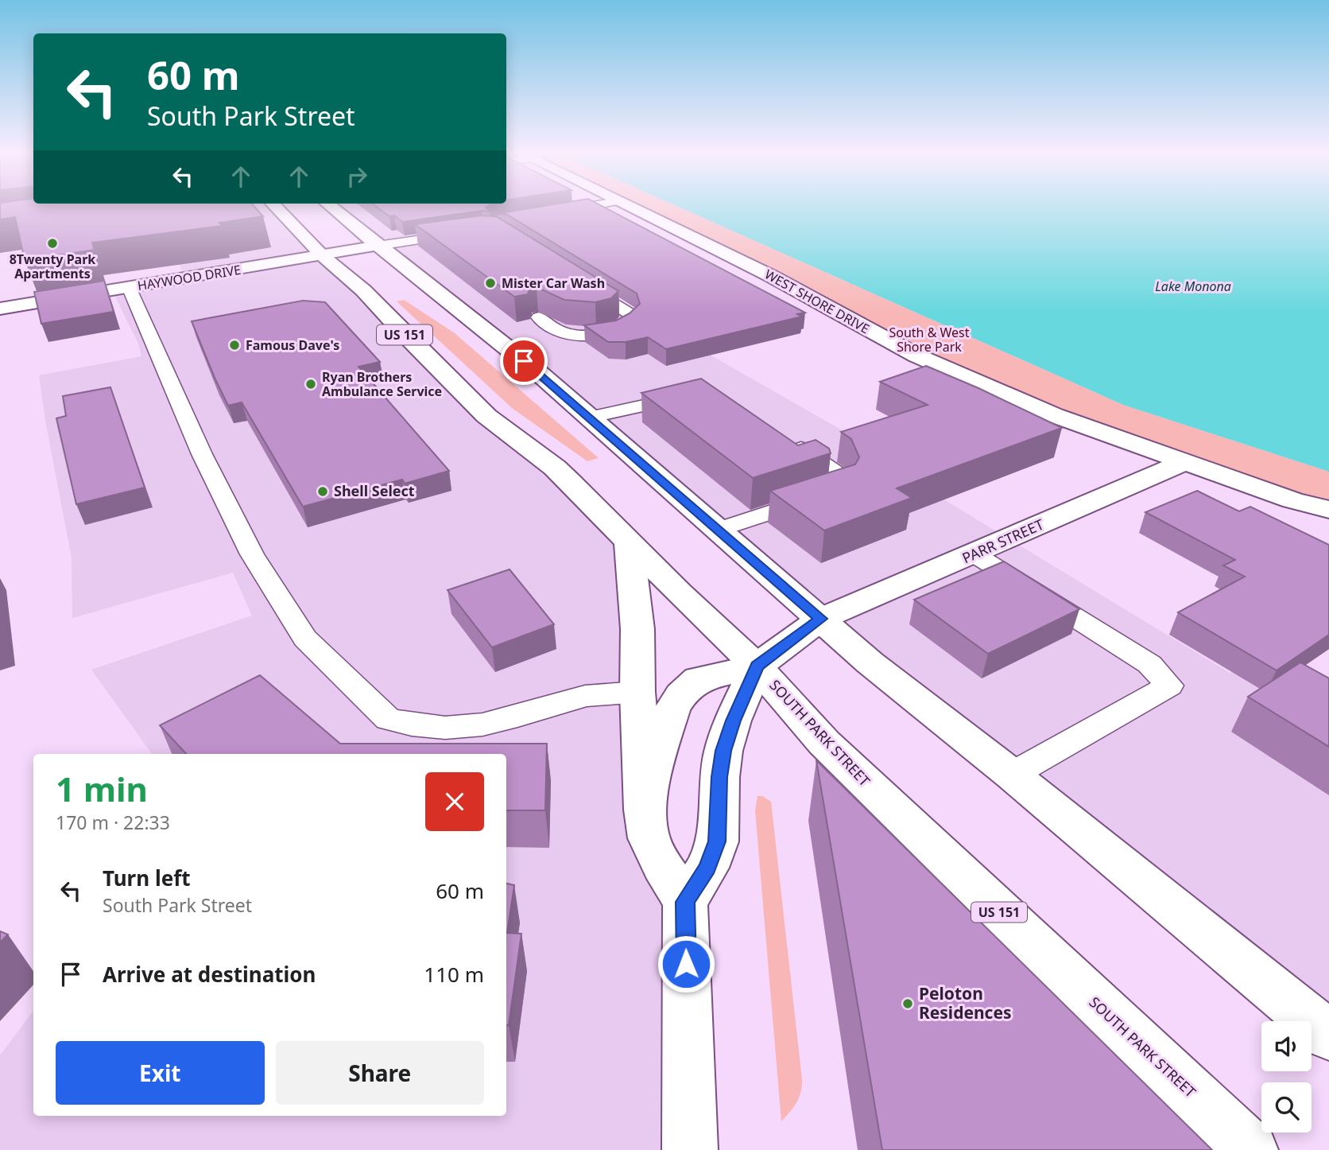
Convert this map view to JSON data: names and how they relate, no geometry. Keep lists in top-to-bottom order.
{
  "streets": {
    "main road": [
      "HAYWOOD DRIVE",
      "WEST SHORE DRIVE",
      "US 151",
      "PARR STREET",
      "SOUTH PARK STREET"
    ]
  },
  "crossings": [
    ["HAYWOOD DRIVE", "SOUTH PARK STREET"],
    ["WEST SHORE DRIVE", "PARR STREET"],
    ["PARR STREET", "SOUTH PARK STREET"]
  ],
  "water": ["Lake Monona"],
  "parks": ["South & West Shore Park"],
  "places": [
    "8Twenty Park Apartments",
    "Mister Car Wash",
    "Famous Dave's",
    "Ryan Brothers Ambulance Service",
    "Shell Select",
    "Peloton Residences"
  ],
  "page": {
    "turn": ["60 m", "South Park Street"],
    "heading": ["1 min", "170 m · 22:33"],
    "list": [
      {
        "name": "Turn left",
        "note": "South Park Street",
        "value": "60 m"
      },
      {
        "name": "Arrive at destination",
        "value": "110 m"
      }
    ],
    "buttons": ["Exit", "Share"]
  }
}
